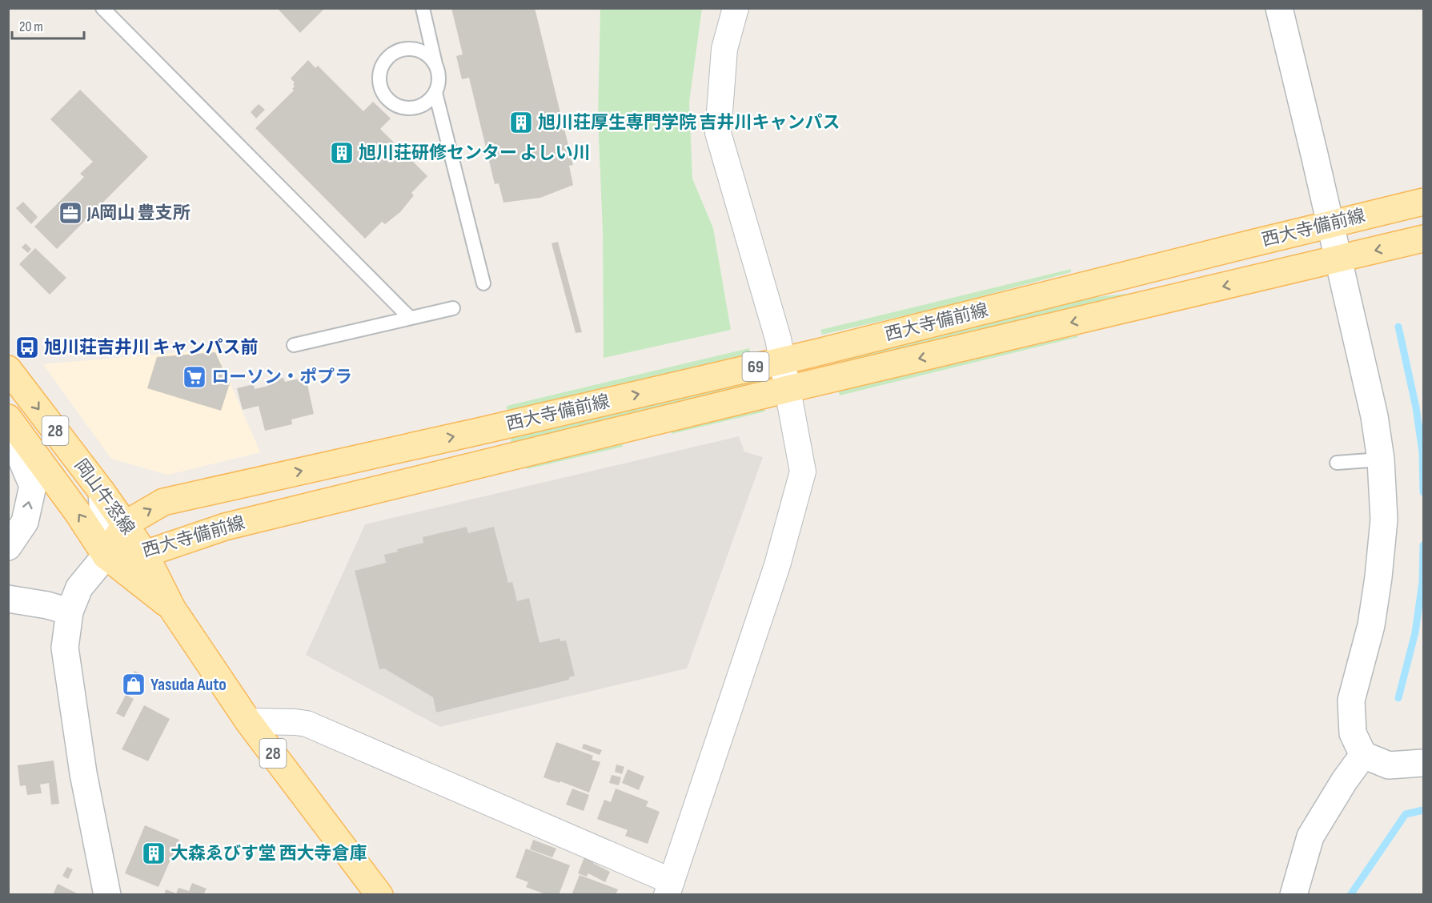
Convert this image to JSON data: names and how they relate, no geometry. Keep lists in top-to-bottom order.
{
  "streets": {
    "main road": [
      "西大寺備前線",
      "69",
      "28",
      "岡山牛窓線"
    ]
  },
  "crossings": [
    ["西大寺備前線", "岡山牛窓線"]
  ],
  "places": {
    "building": ["旭川荘厚生専門学院 吉井川キャンパス", "旭川荘研修センター よしい川", "大森ゑびす堂 西大寺倉庫"],
    "office": ["JA岡山 豊支所"],
    "bus stop": ["旭川荘吉井川 キャンパス前"],
    "supermarket": ["ローソン・ポプラ"],
    "shop": ["Yasuda Auto"]
  },
  "scale_bar": "20 m"
}
